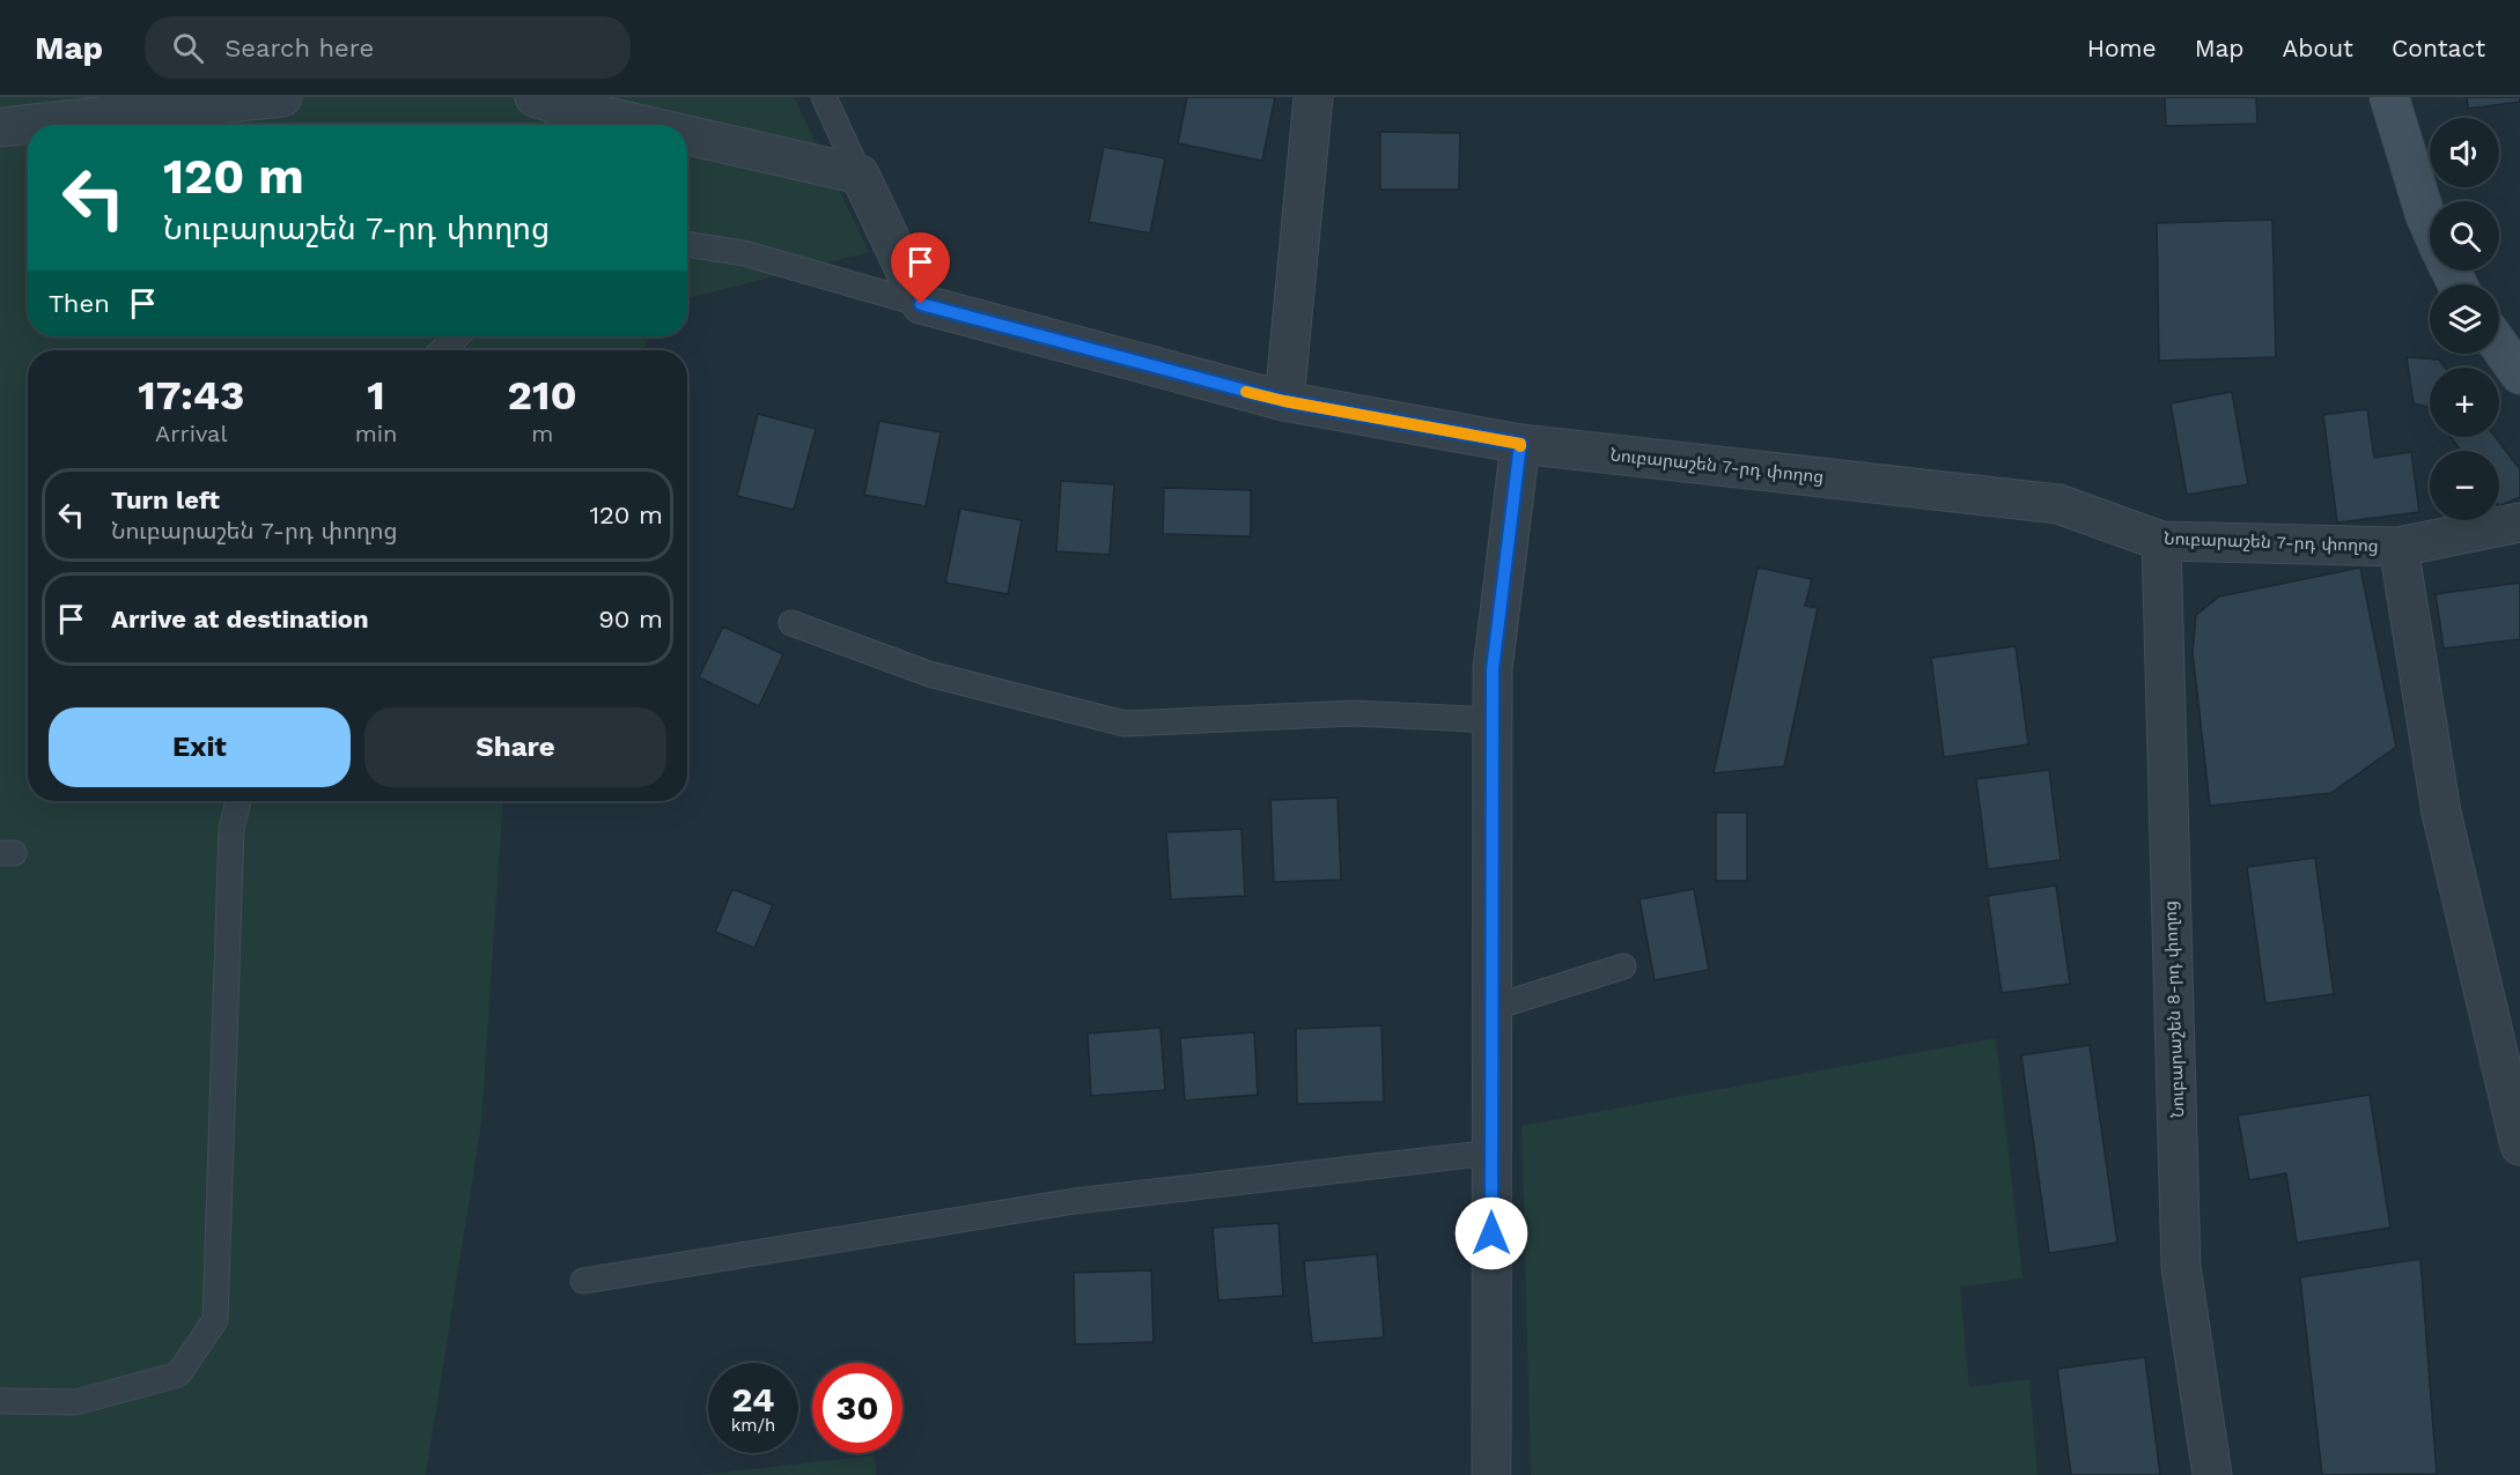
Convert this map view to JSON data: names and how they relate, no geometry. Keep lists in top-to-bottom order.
{
  "streets": {
    "street": ["Նուբարաշեն 7-րդ փողոց", "Նուբարաշեն 8-րդ փողոց"]
  },
  "crossings": [
    ["Նուբարաշեն 7-րդ փողոց", "Նուբարաշեն 8-րդ փողոց"]
  ],
  "page": {
    "header": "Map",
    "search": "Search here",
    "nav": [
      "Home",
      "Map",
      "About",
      "Contact"
    ],
    "map_buttons": ["+", "−"],
    "turn": ["120 m", "Նուբարաշեն 7-րդ փողոց"],
    "then": "Then",
    "eta": [
      "17:43",
      "Arrival",
      "1",
      "min",
      "210",
      "m"
    ],
    "list": [
      {
        "name": "Turn left",
        "note": "Նուբարաշեն 7-րդ փողոց",
        "value": "120 m"
      },
      {
        "name": "Arrive at destination",
        "value": "90 m"
      }
    ],
    "buttons": ["Exit", "Share"],
    "speed": "24 km/h",
    "limit": "30"
  }
}
